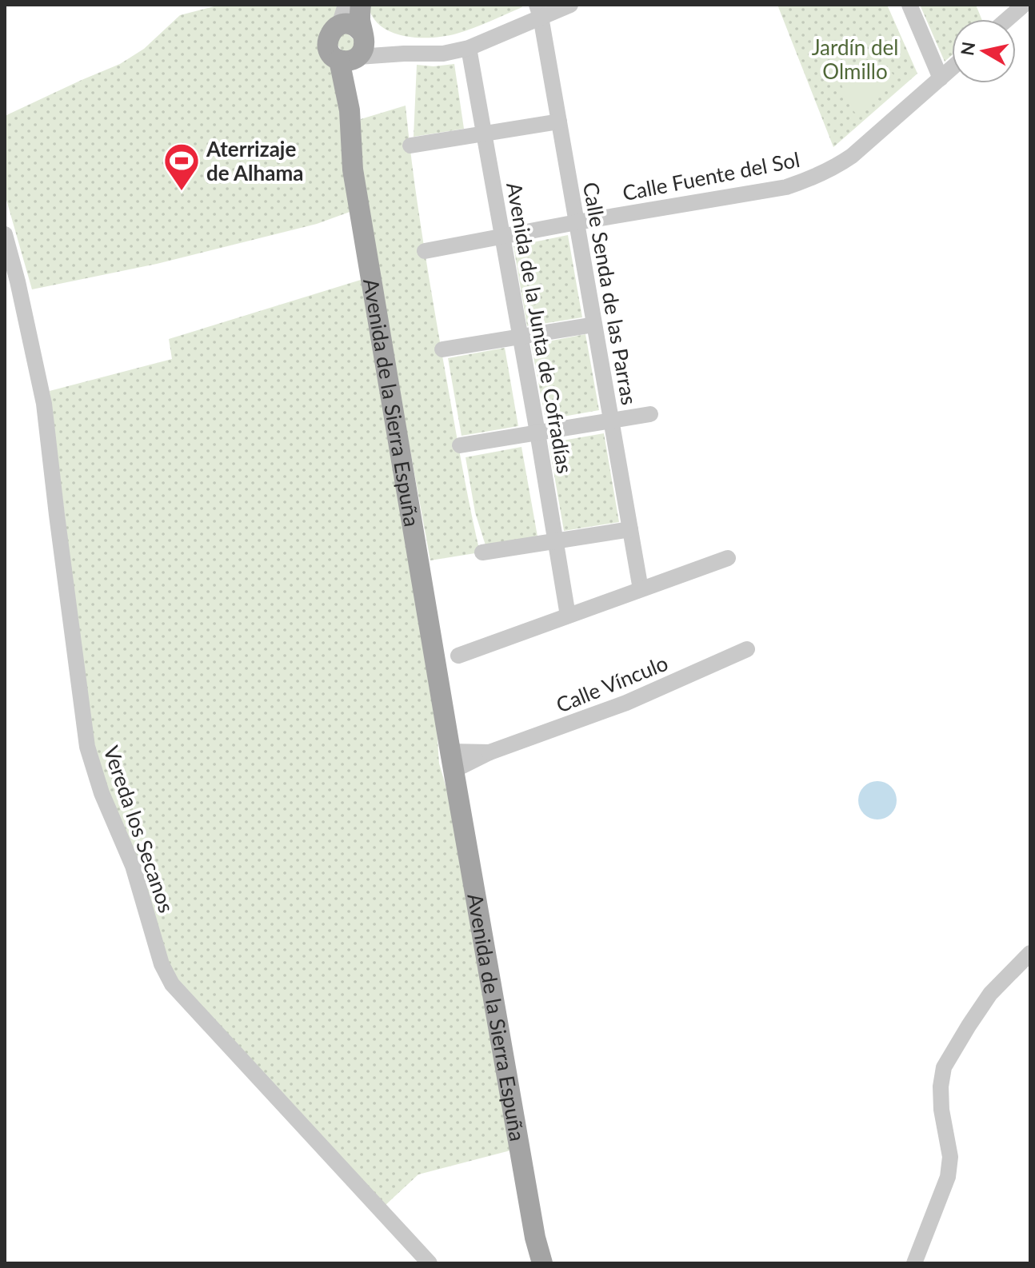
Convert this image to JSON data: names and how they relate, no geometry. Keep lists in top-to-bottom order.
{
  "streets": {
    "main road": ["Avenida de la Sierra Espuña"],
    "street": [
      "Calle Fuente del Sol",
      "Calle Senda de las Parras",
      "Avenida de la Junta de Cofradías",
      "Calle Vínculo",
      "Vereda los Secanos"
    ]
  },
  "crossings": [
    ["Calle Fuente del Sol", "Calle Senda de las Parras"],
    ["Calle Fuente del Sol", "Avenida de la Junta de Cofradías"],
    ["Avenida de la Sierra Espuña", "Calle Vínculo"]
  ],
  "parks": ["Jardín del Olmillo"],
  "places": {
    "sports": ["Aterrizaje de Alhama"]
  },
  "north": "left"
}
